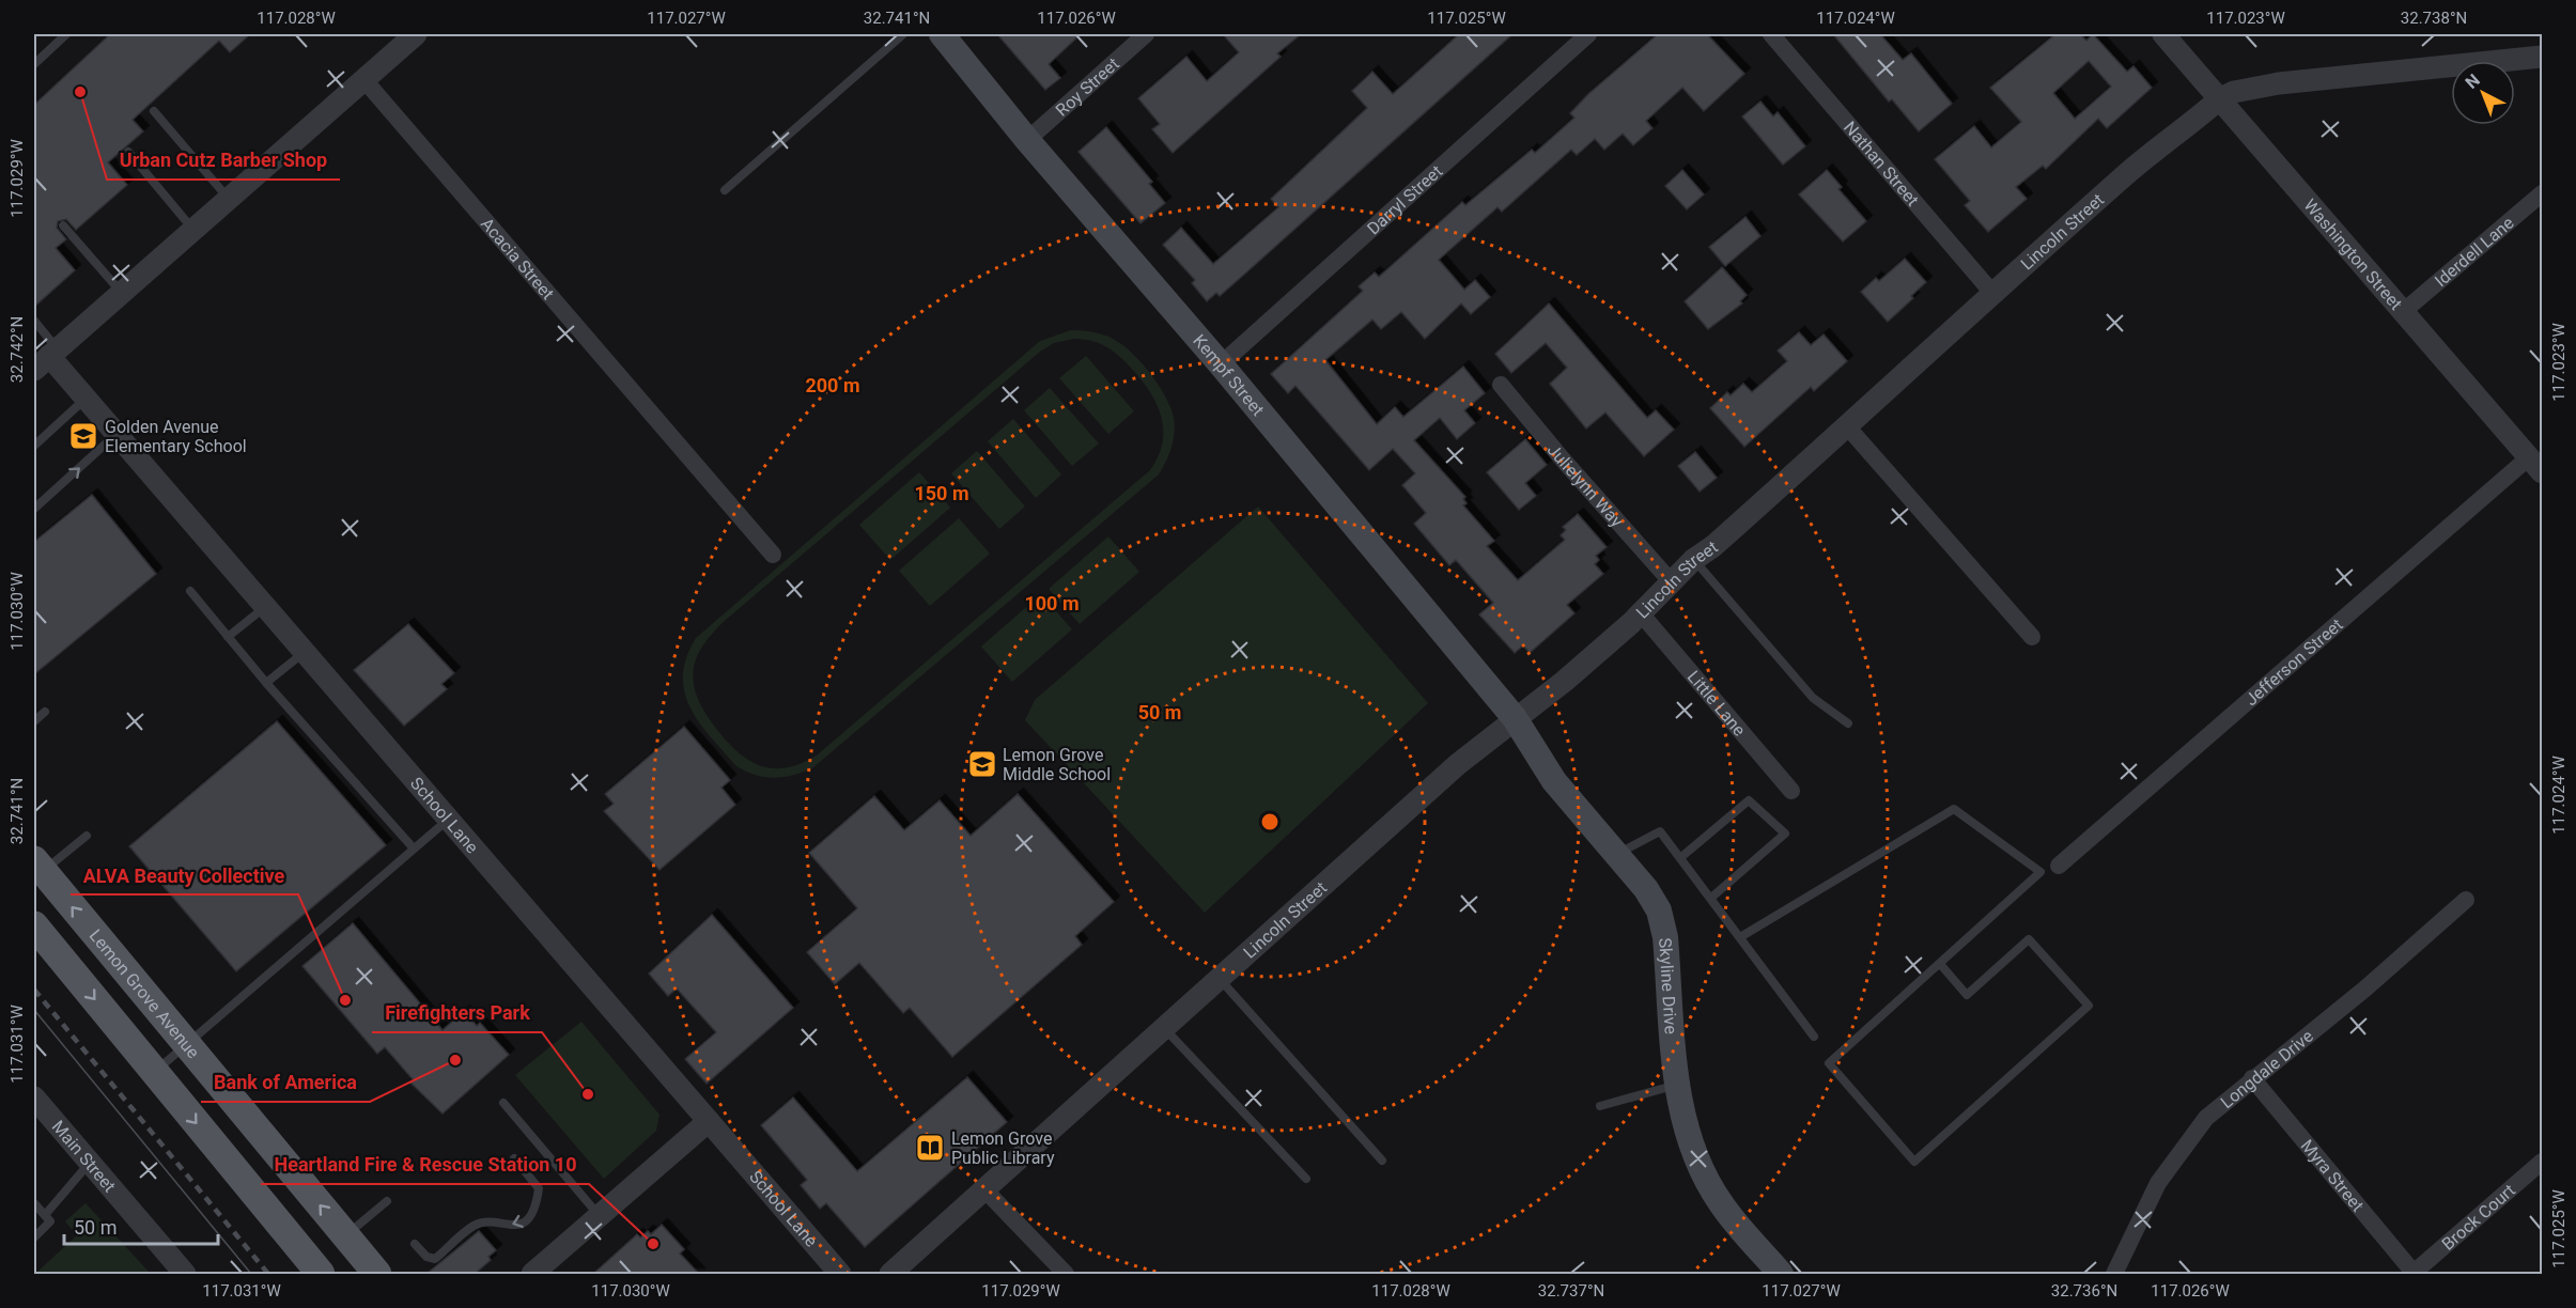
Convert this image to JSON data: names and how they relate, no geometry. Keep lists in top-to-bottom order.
{
  "streets": {
    "main road": ["Kempf Street", "Skyline Drive", "Lemon Grove Avenue"],
    "street": [
      "Roy Street",
      "Nathan Street",
      "Darryl Street",
      "Lincoln Street",
      "Iderdell Lane",
      "Washington Street",
      "Acacia Street",
      "Julielynn Way",
      "Jefferson Street",
      "Little Lane",
      "School Lane",
      "Longdale Drive",
      "Main Street",
      "Myra Street",
      "Brock Court"
    ]
  },
  "crossings": [
    ["Roy Street", "Kempf Street"],
    ["Nathan Street", "Lincoln Street"],
    ["Darryl Street", "Kempf Street"],
    ["Lincoln Street", "Washington Street"],
    ["Lincoln Street", "Kempf Street"],
    ["Lincoln Street", "Julielynn Way"],
    ["Lincoln Street", "Little Lane"],
    ["Lincoln Street", "Skyline Drive"],
    ["Iderdell Lane", "Washington Street"],
    ["Washington Street", "Jefferson Street"],
    ["Kempf Street", "Skyline Drive"],
    ["Longdale Drive", "Myra Street"],
    ["Myra Street", "Brock Court"]
  ],
  "places": {
    "other": [
      "Urban Cutz Barber Shop",
      "ALVA Beauty Collective",
      "Bank of America",
      "Firefighters Park",
      "Heartland Fire & Rescue Station 10"
    ],
    "school or university": ["Golden Avenue Elementary School", "Lemon Grove Middle School"],
    "library": ["Lemon Grove Public Library"]
  },
  "scale_bar": "50 m",
  "north": "top left",
  "coordinates": [
    "117.028°W",
    "117.027°W",
    "32.741°N",
    "117.026°W",
    "117.025°W",
    "117.024°W",
    "117.023°W",
    "32.738°N",
    "117.029°W",
    "32.742°N",
    "117.030°W",
    "117.031°W",
    "32.737°N",
    "32.736°N"
  ],
  "rings": [
    "200 m",
    "150 m",
    "100 m",
    "50 m"
  ]
}
